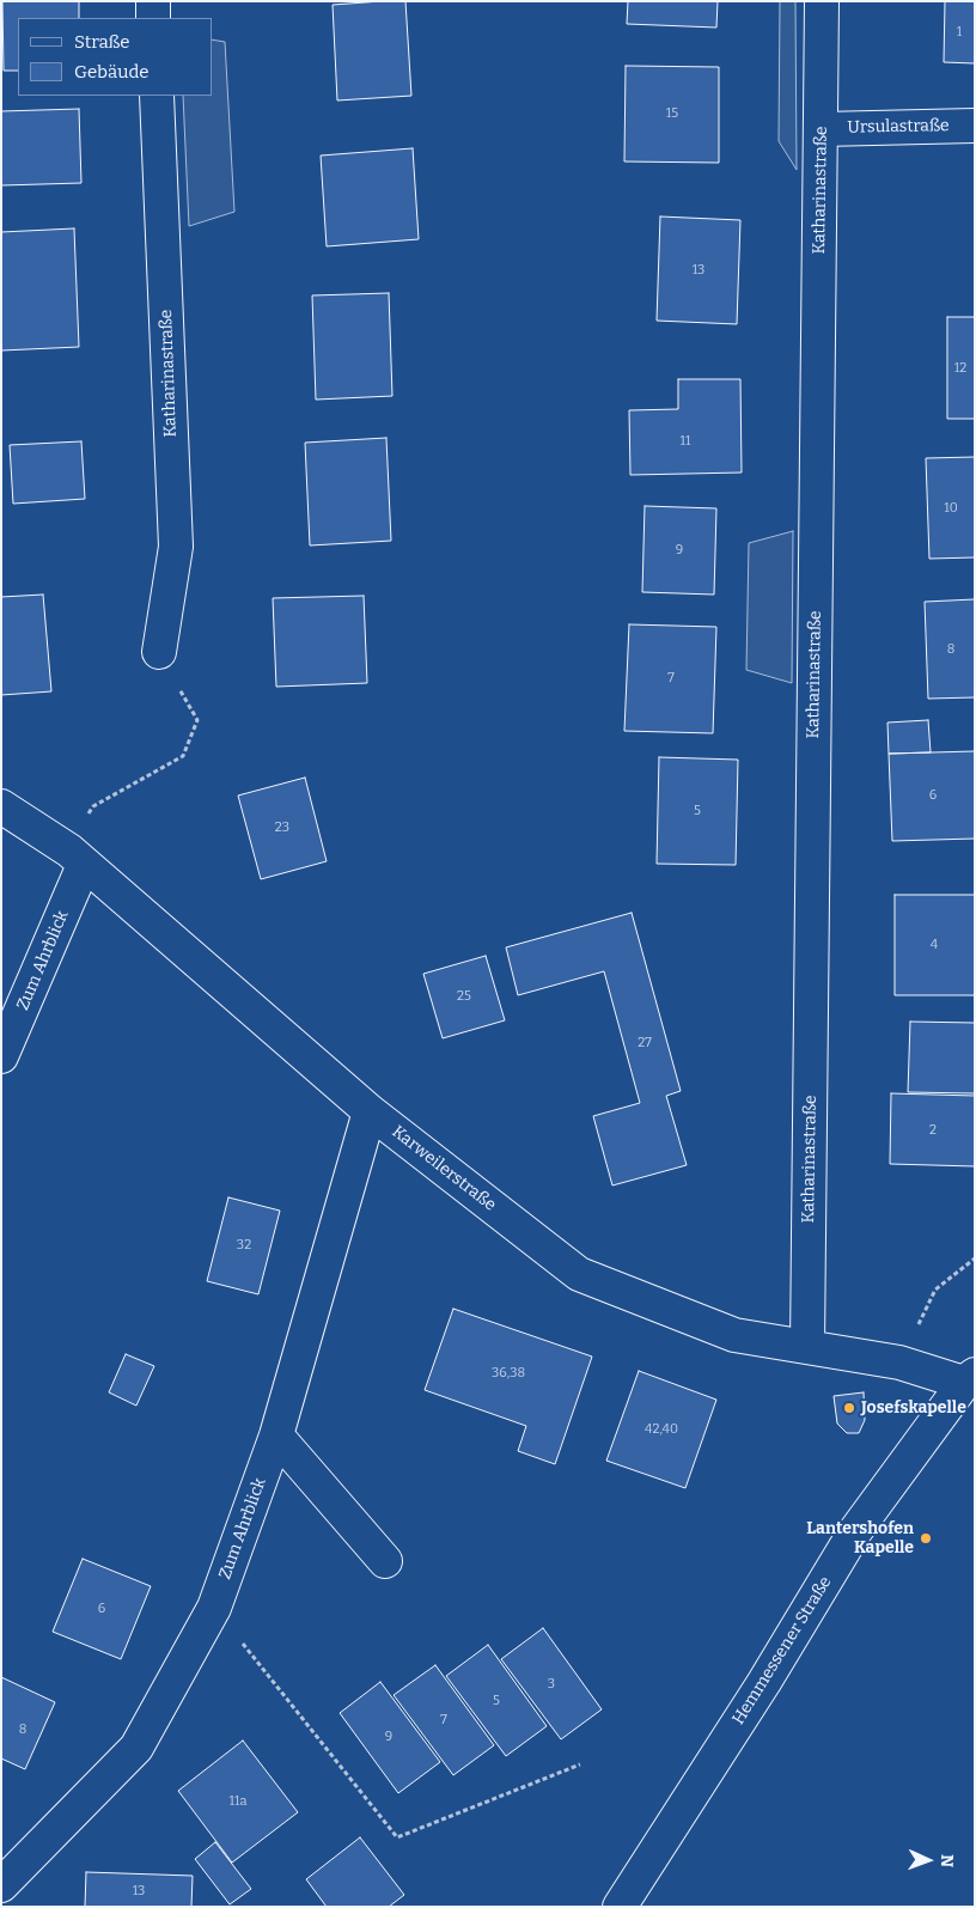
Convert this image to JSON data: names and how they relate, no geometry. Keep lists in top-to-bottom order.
{
  "streets": {
    "street": [
      "Ursulastraße",
      "Katharinastraße",
      "Zum Ahrblick",
      "Karweilerstraße",
      "Hemmessener Straße"
    ]
  },
  "crossings": [
    ["Ursulastraße", "Katharinastraße"],
    ["Katharinastraße", "Karweilerstraße"],
    ["Zum Ahrblick", "Karweilerstraße"],
    ["Karweilerstraße", "Hemmessener Straße"]
  ],
  "places": ["Josefskapelle", "Lantershofen Kapelle"],
  "house_numbers": [
    "1",
    "15",
    "13",
    "12",
    "11",
    "10",
    "9",
    "8",
    "7",
    "6",
    "5",
    "23",
    "4",
    "25",
    "27",
    "2",
    "32",
    "36,38",
    "42,40",
    "6",
    "3",
    "5",
    "7",
    "8",
    "9",
    "11a",
    "13"
  ],
  "legend": ["Straße", "Gebäude"],
  "north": "right"
}
